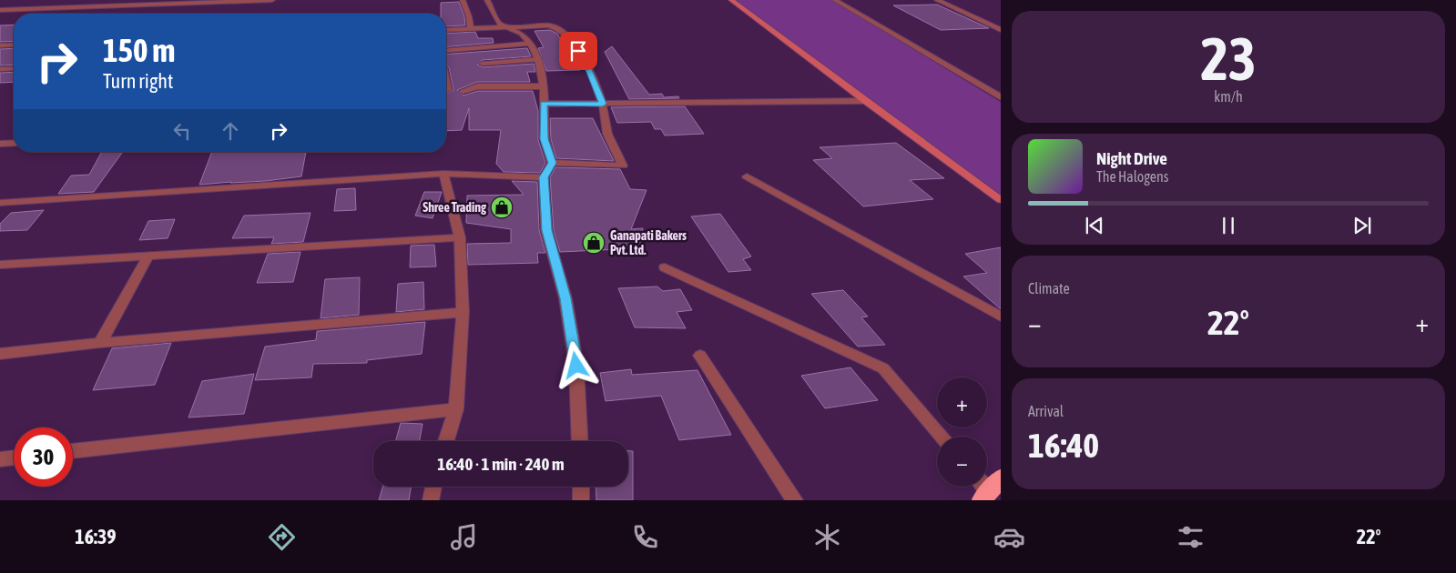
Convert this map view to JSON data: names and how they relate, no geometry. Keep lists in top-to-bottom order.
{
  "places": {
    "shop": ["Shree Trading", "Ganapati Bakers Pvt. Ltd."]
  },
  "page": {
    "tile": [
      ["23", "km/h"],
      "Climate",
      ["Arrival", "16:40"]
    ],
    "turn": ["150 m", "Turn right"],
    "song": ["Night Drive", "The Halogens"],
    "heat": ["−", "22°", "+"],
    "map_buttons": ["+", "−"],
    "limit": "30",
    "trip": "16:40 · 1 min · 240 m",
    "tabs": ["16:39", "22°"]
  }
}
